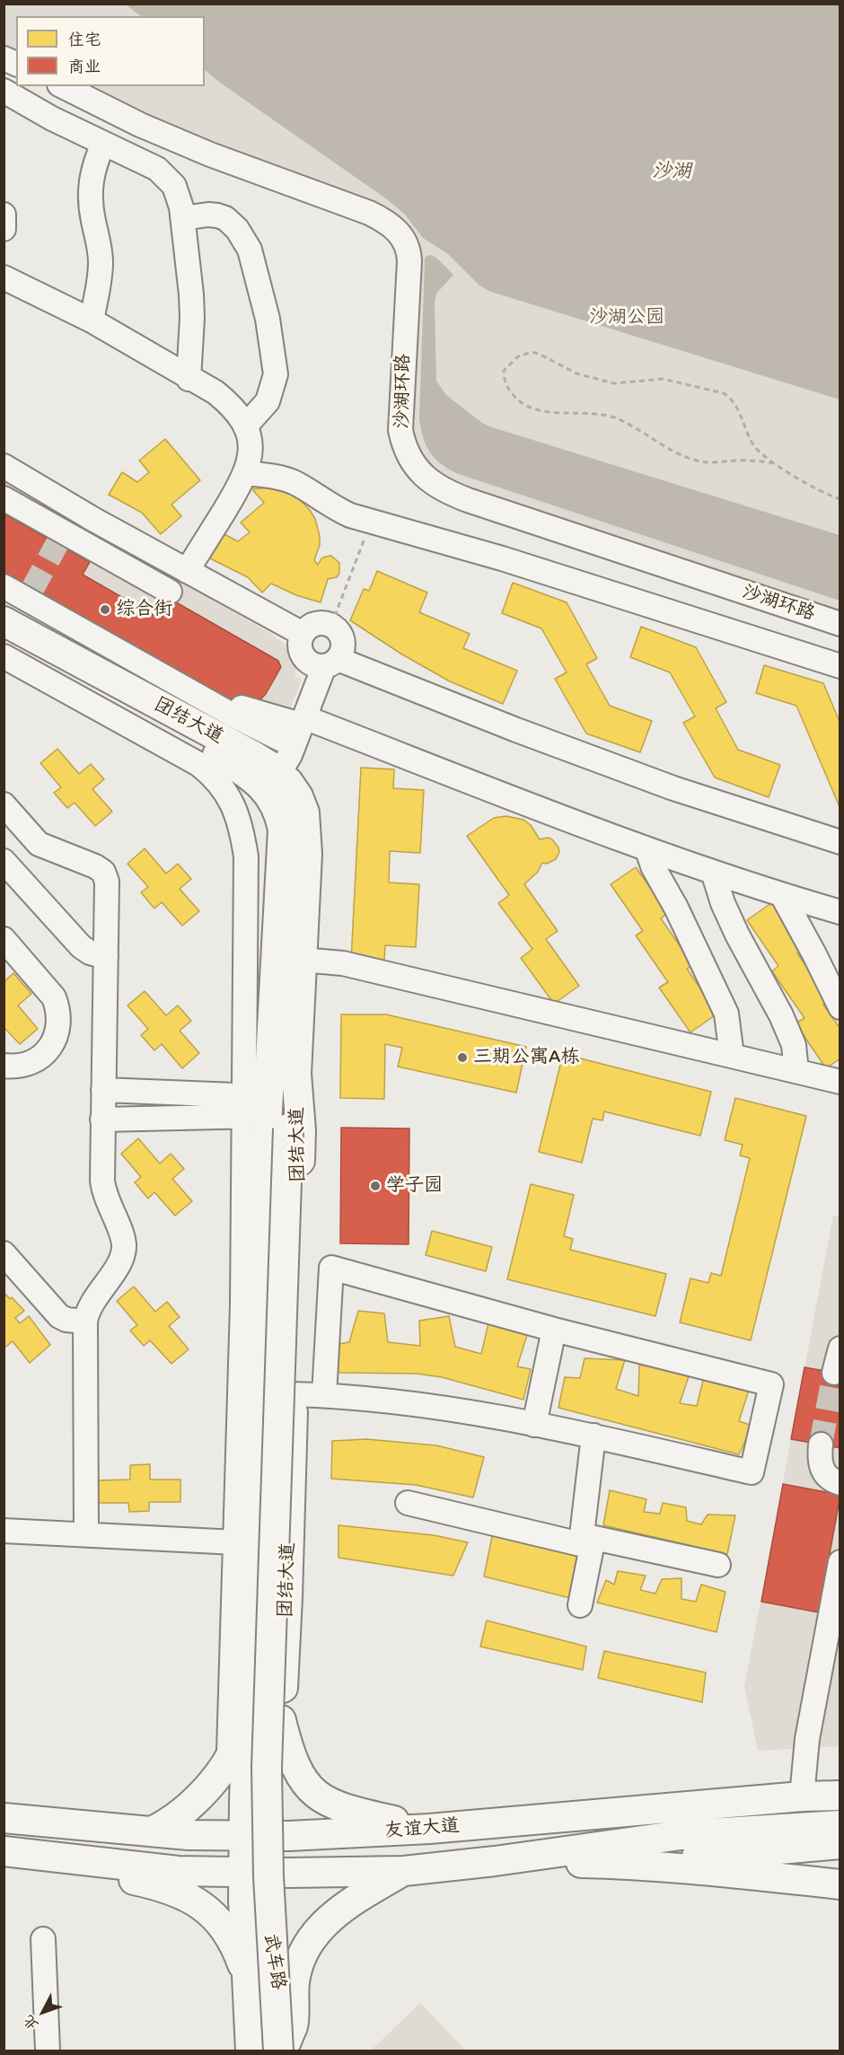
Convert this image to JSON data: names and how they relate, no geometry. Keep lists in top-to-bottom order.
{
  "streets": {
    "main road": ["团结大道", "友谊大道", "武车路"],
    "street": ["沙湖环路"]
  },
  "crossings": [
    ["团结大道", "友谊大道"],
    ["友谊大道", "武车路"]
  ],
  "water": ["沙湖"],
  "parks": ["沙湖公园"],
  "places": ["综合街", "三期公寓A栋", "学子园"],
  "legend": ["住宅", "商业"],
  "north": "bottom left"
}
